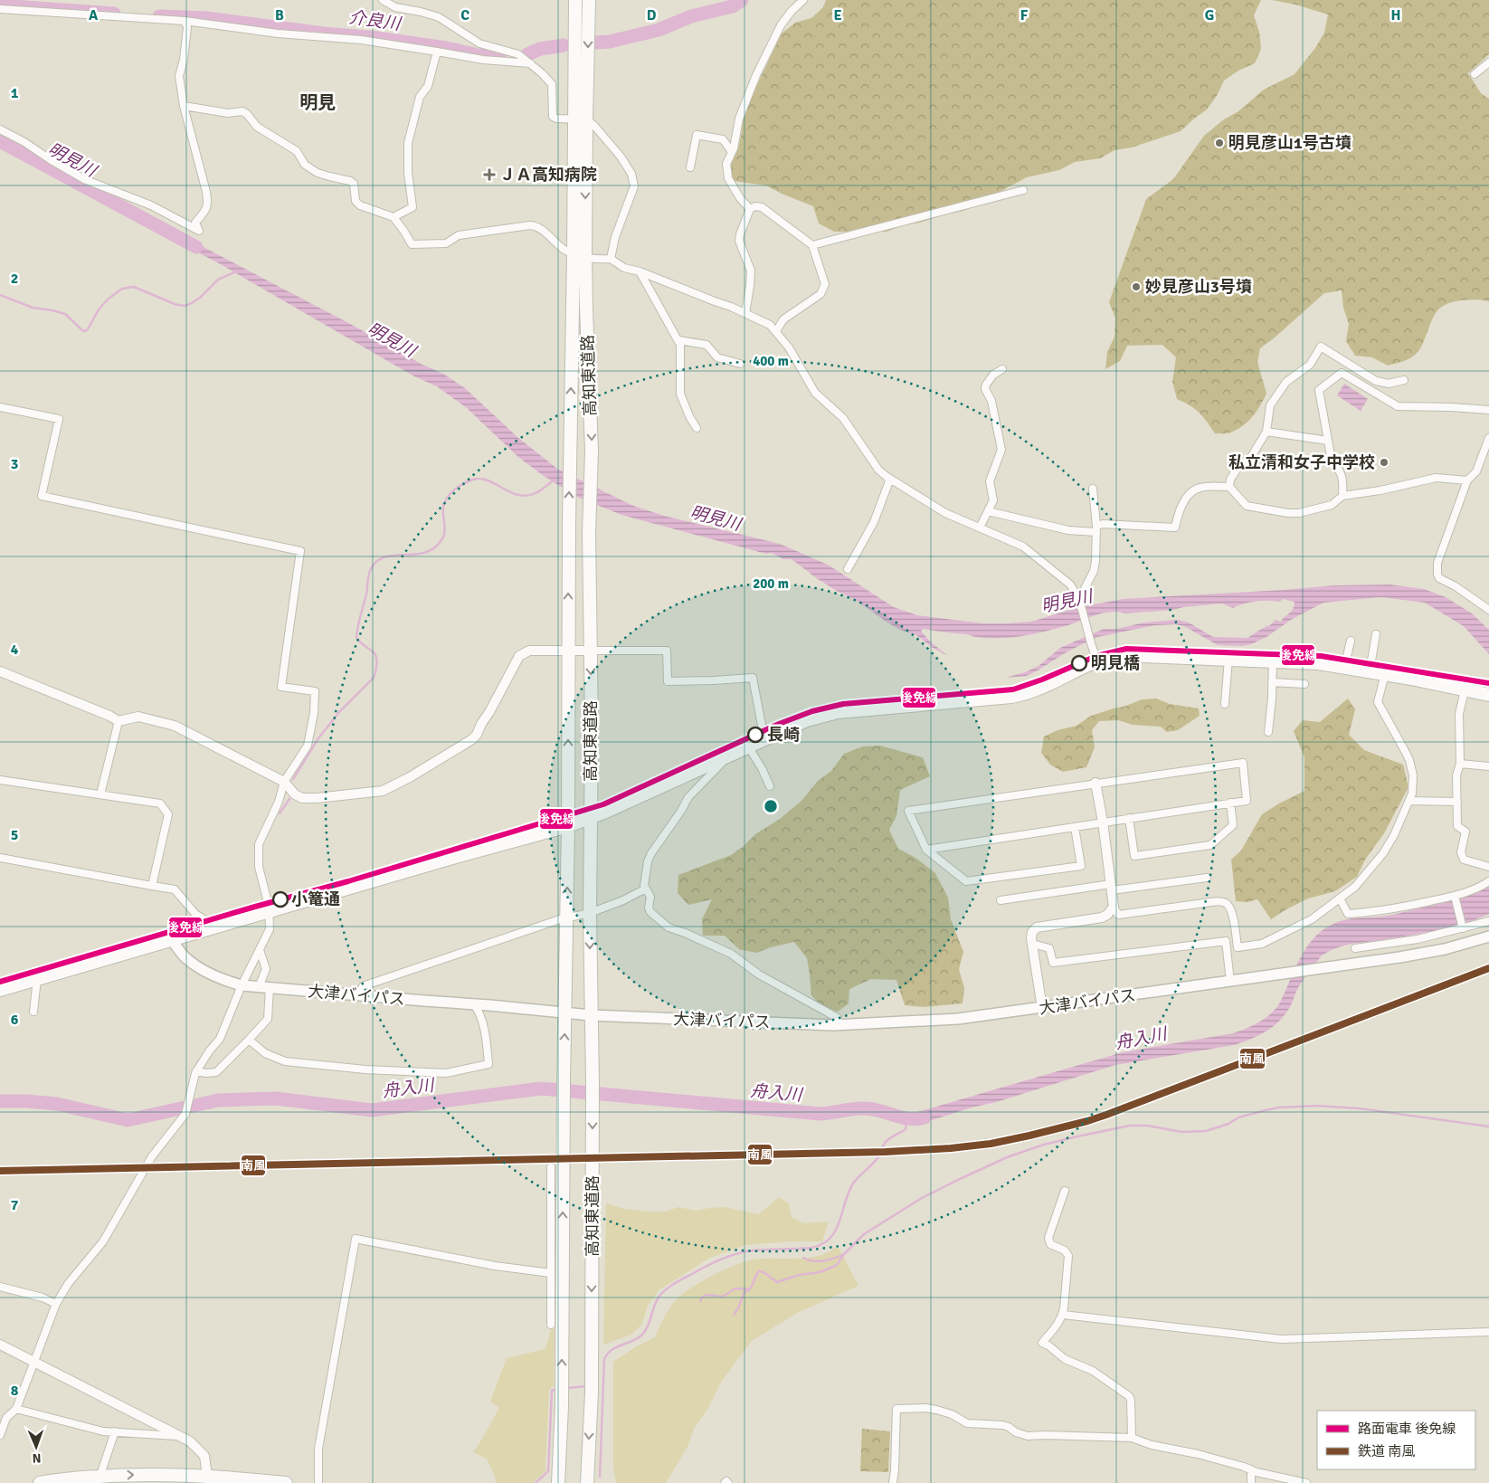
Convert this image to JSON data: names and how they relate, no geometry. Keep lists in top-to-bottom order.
{
  "streets": {
    "highway": ["高知東道路"],
    "main road": ["大津バイパス"]
  },
  "crossings": [
    ["高知東道路", "大津バイパス"]
  ],
  "districts": ["明見"],
  "water": ["介良川", "明見川", "舟入川"],
  "places": {
    "other": [
      "明見彦山1号古墳",
      "妙見彦山3号墳",
      "私立清和女子中学校",
      "明見橋",
      "長崎",
      "小篭通"
    ],
    "health": ["ＪＡ高知病院"]
  },
  "lines": ["tram line 後免線", "rail line 南風"],
  "legend": ["路面電車 後免線", "鉄道 南風"],
  "north": "bottom",
  "grid": {
    "columns": [
      "A",
      "B",
      "C",
      "D",
      "E",
      "F",
      "G",
      "H"
    ],
    "rows": [
      "1",
      "2",
      "3",
      "4",
      "5",
      "6",
      "7",
      "8"
    ]
  },
  "rings": ["400 m", "200 m"]
}
